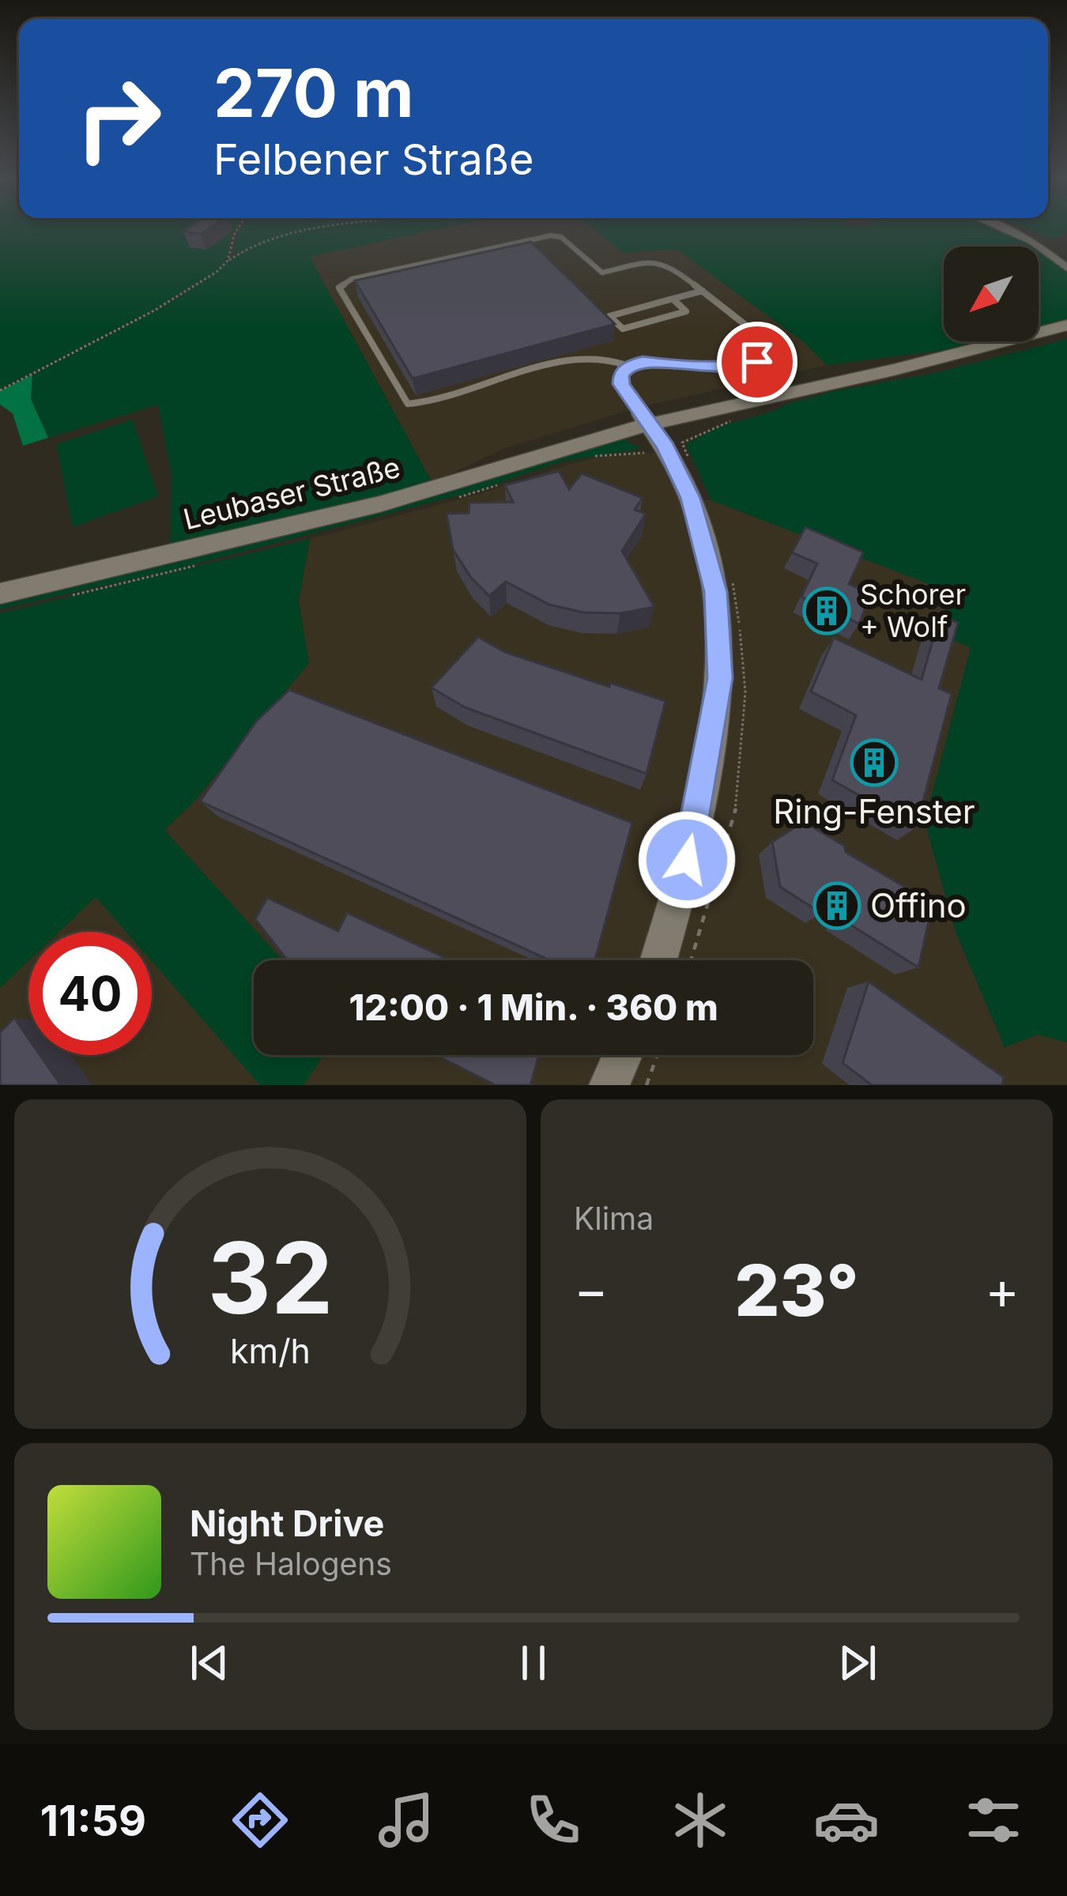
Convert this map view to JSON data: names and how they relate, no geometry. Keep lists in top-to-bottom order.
{
  "streets": {
    "main road": ["Leubaser Straße"]
  },
  "places": {
    "building": ["Schorer + Wolf", "Ring-Fenster", "Offino"]
  },
  "north": "bottom left",
  "page": {
    "turn": ["270 m", "Felbener Straße"],
    "limit": "40",
    "trip": "12:00 · 1 Min. · 360 m",
    "tile": "Klima",
    "heat": ["−", "23°", "+"],
    "song": ["Night Drive", "The Halogens"],
    "tabs": "11:59",
    "gauge": ["32", "km/h"]
  }
}
